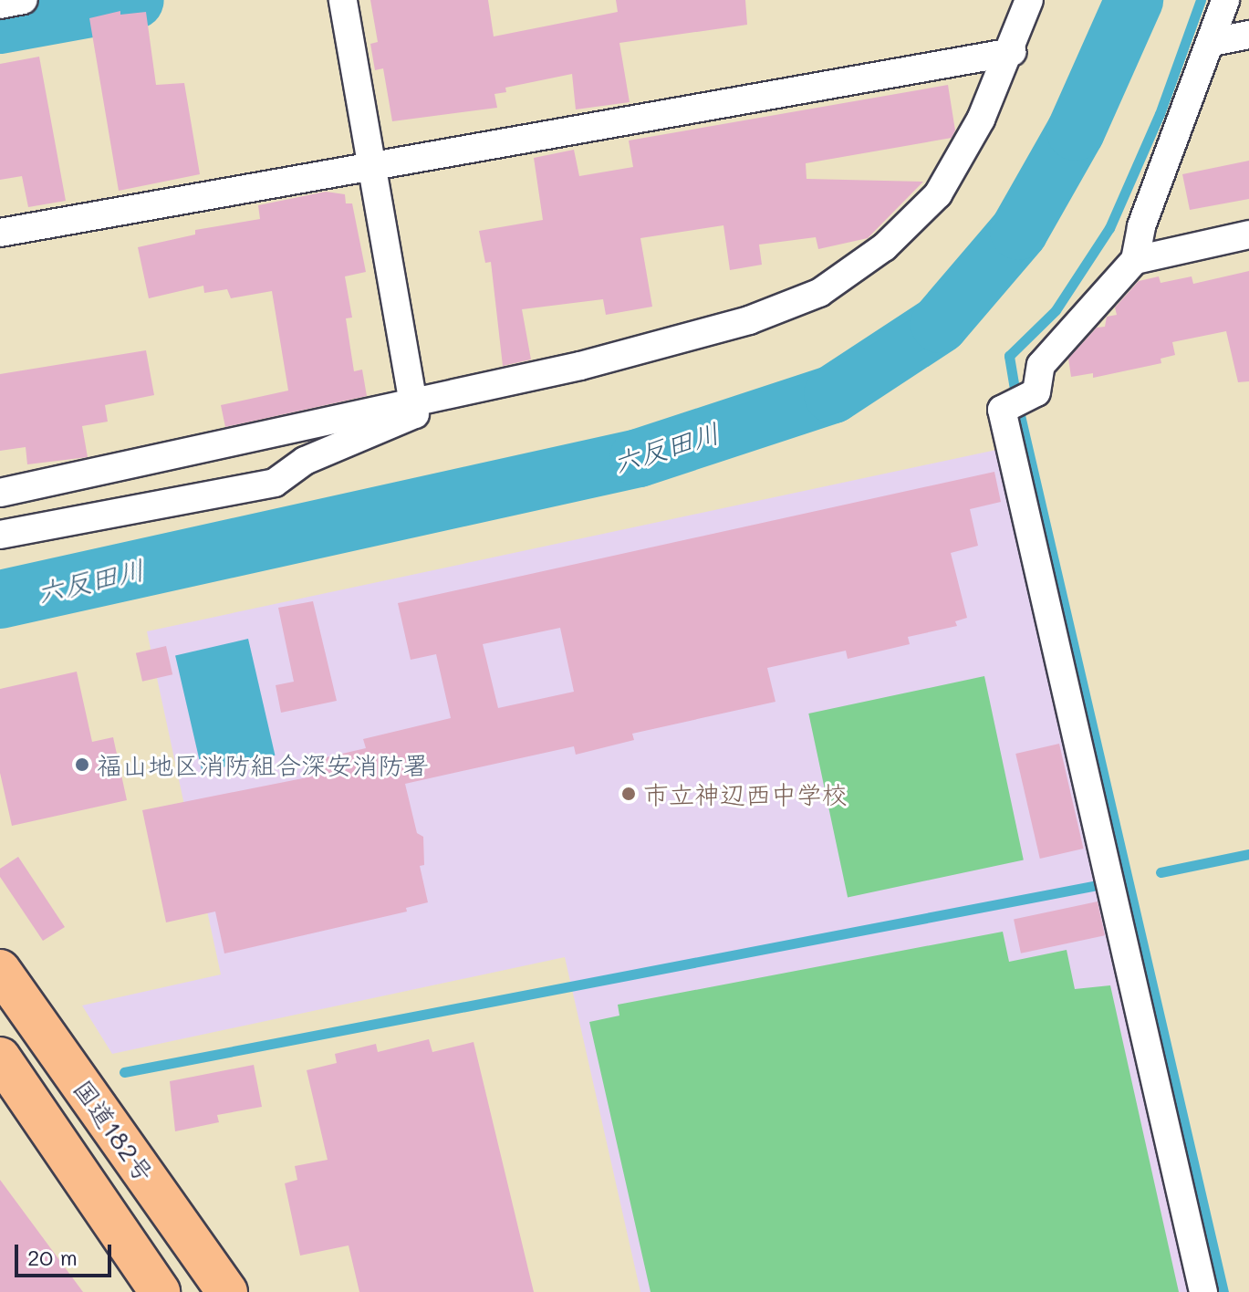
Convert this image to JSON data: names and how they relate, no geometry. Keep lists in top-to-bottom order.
{
  "streets": {
    "highway": ["国道182号"]
  },
  "water": ["六反田川"],
  "places": ["福山地区消防組合深安消防署", "市立神辺西中学校"],
  "scale_bar": "20 m"
}
